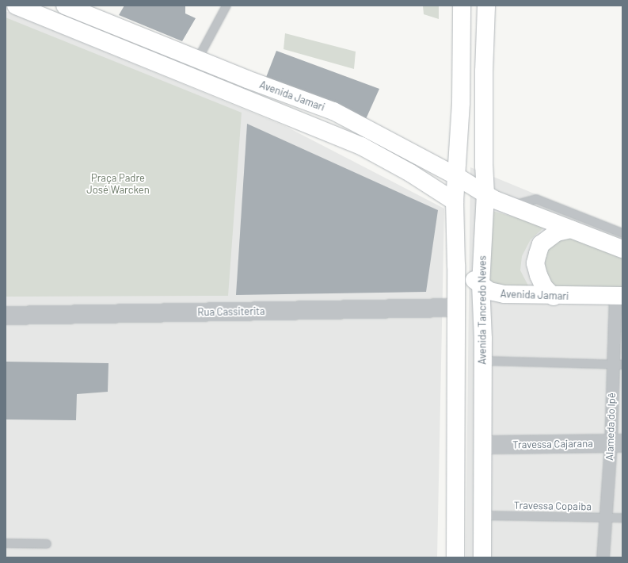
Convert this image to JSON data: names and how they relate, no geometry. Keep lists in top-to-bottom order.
{
  "streets": {
    "main road": ["Avenida Jamari", "Avenida Tancredo Neves"],
    "street": ["Rua Cassiterita", "Alameda do Ipê", "Travessa Cajarana"],
    "lane": ["Travessa Copaiba"]
  },
  "crossings": [
    ["Avenida Jamari", "Avenida Tancredo Neves"],
    ["Avenida Jamari", "Alameda do Ipê"],
    ["Avenida Tancredo Neves", "Travessa Cajarana"],
    ["Avenida Tancredo Neves", "Travessa Copaiba"],
    ["Alameda do Ipê", "Travessa Cajarana"],
    ["Alameda do Ipê", "Travessa Copaiba"]
  ],
  "parks": ["Praça Padre José Warcken"]
}
